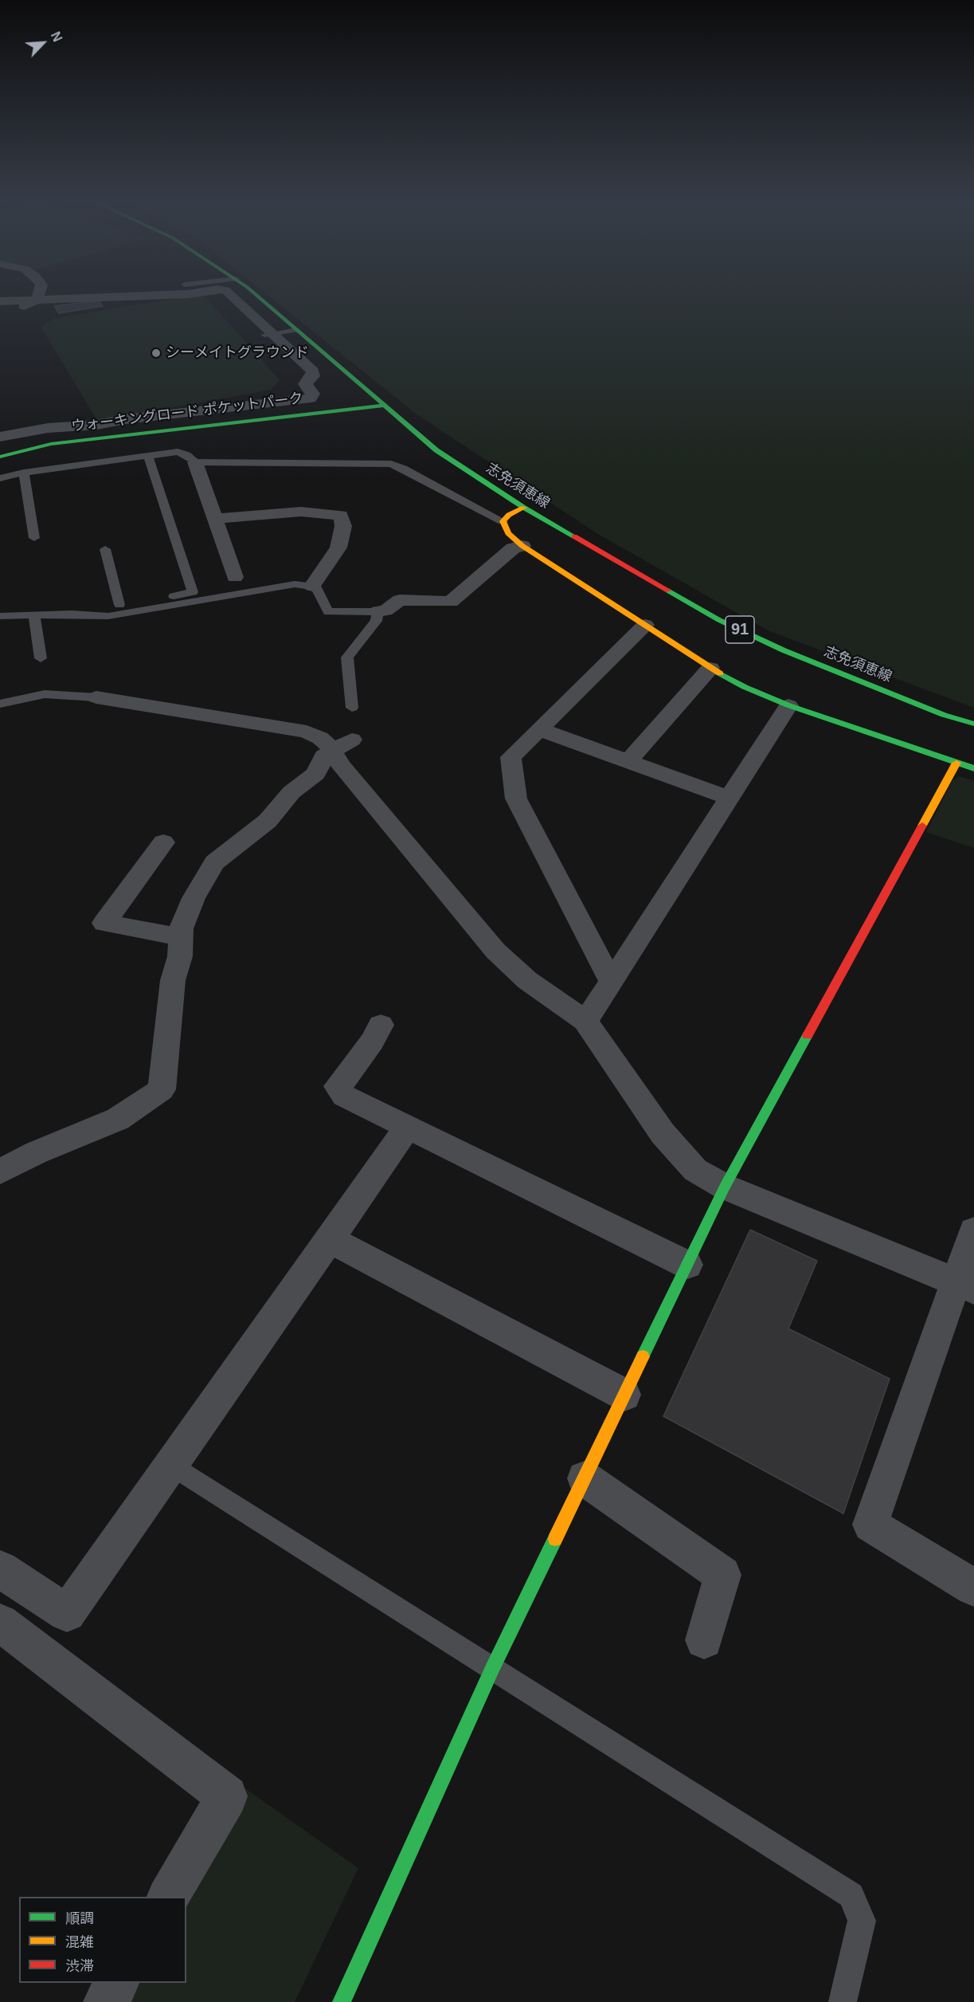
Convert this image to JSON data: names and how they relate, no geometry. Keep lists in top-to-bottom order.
{
  "streets": {
    "street": ["ウォーキングロード ポケットパーク", "志免須恵線", "91"]
  },
  "places": ["シーメイトグラウンド"],
  "legend": ["順調", "混雑", "渋滞"],
  "north": "top right"
}
